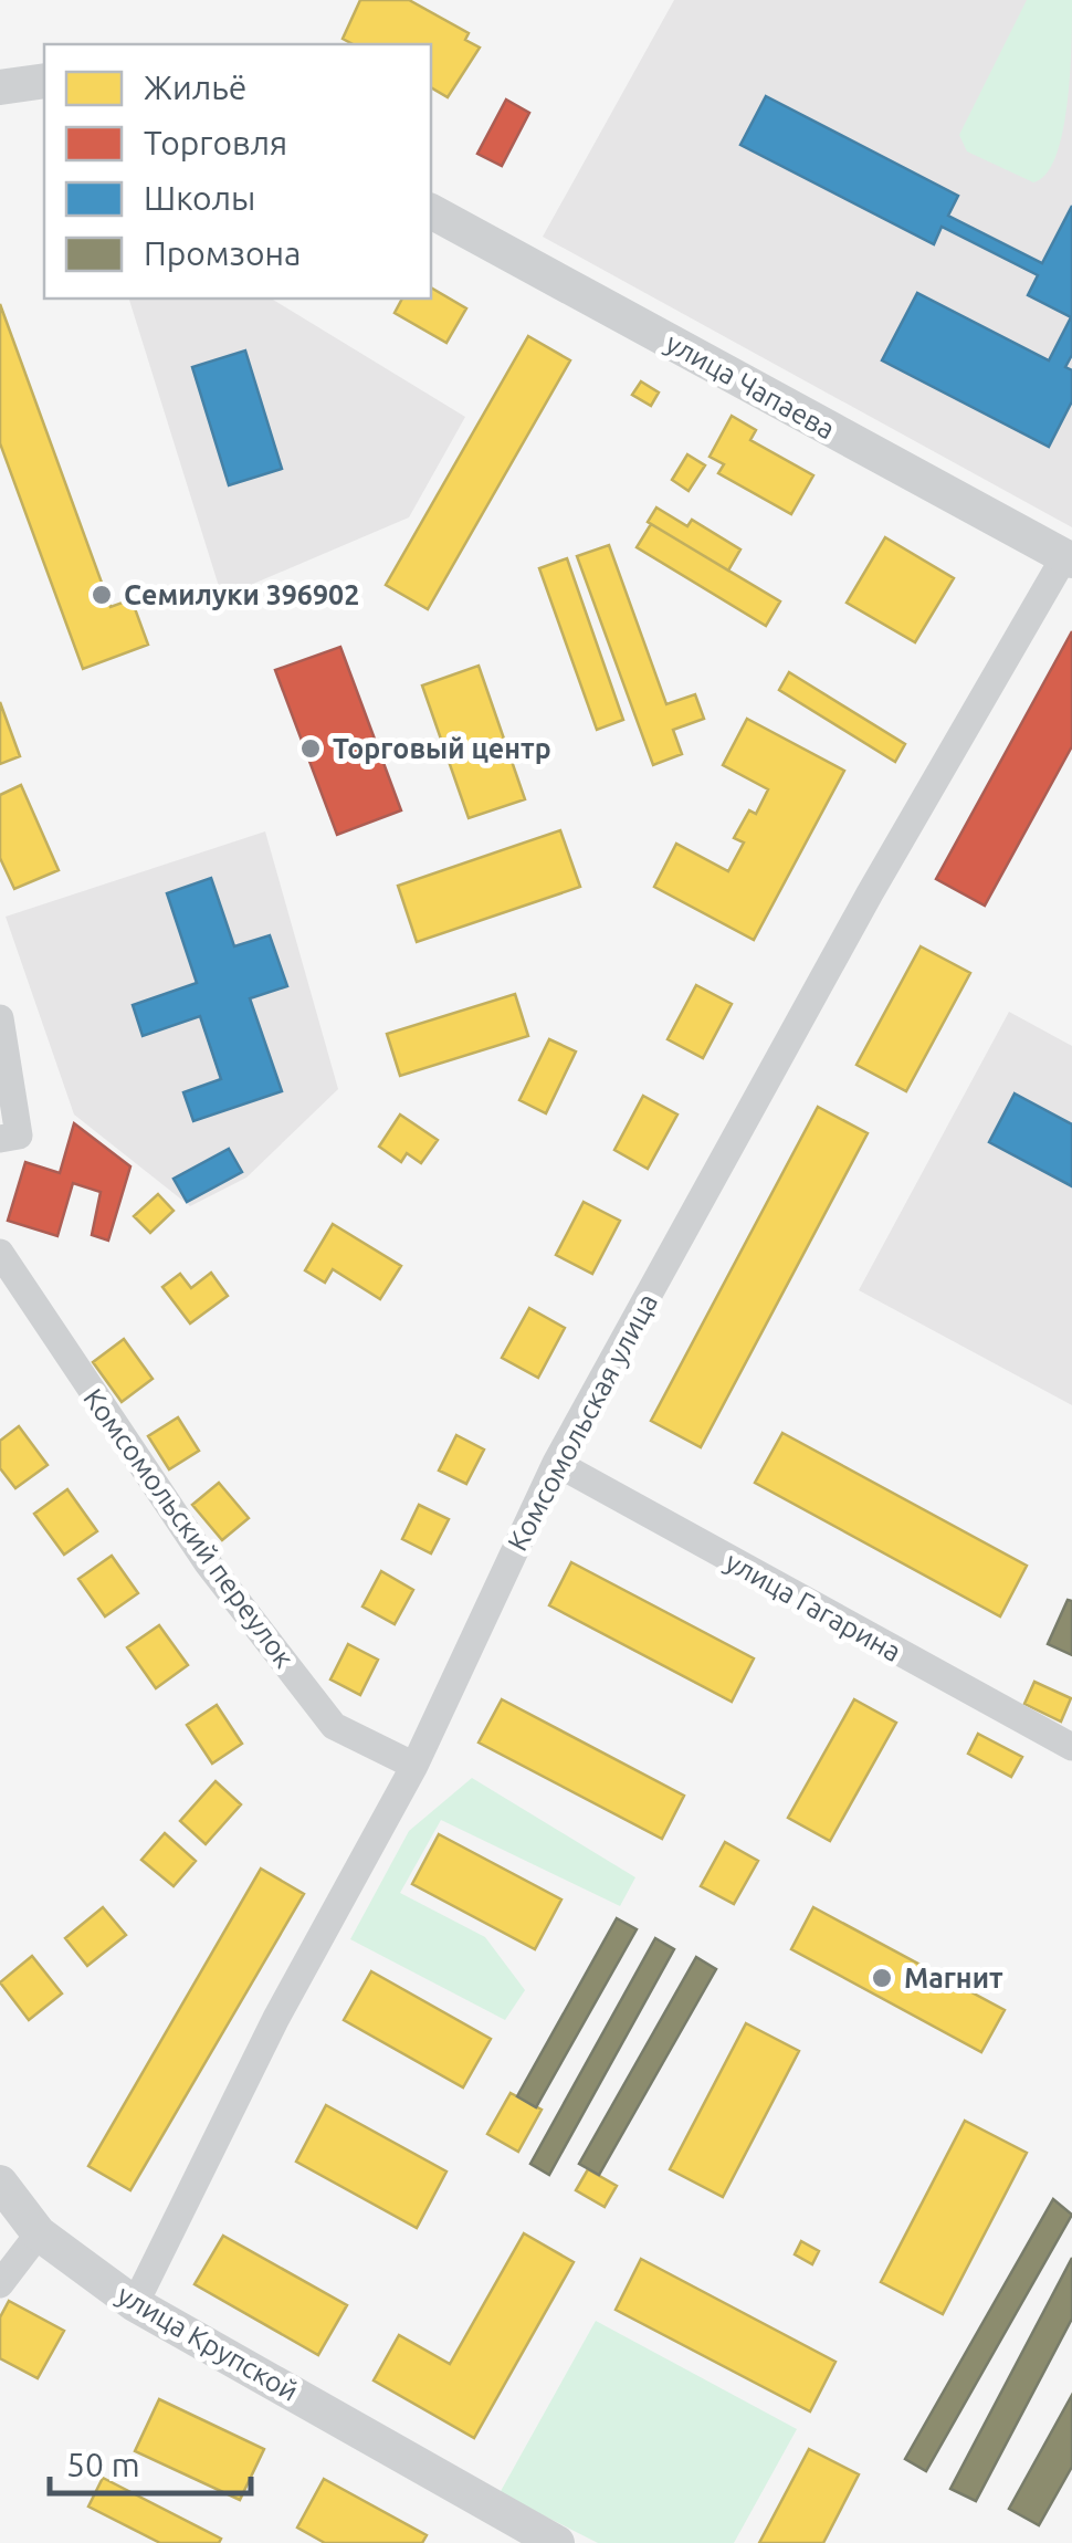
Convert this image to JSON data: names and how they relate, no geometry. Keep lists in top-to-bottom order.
{
  "streets": {
    "street": [
      "улица Чапаева",
      "Комсомольская улица",
      "Комсомольский переулок",
      "улица Гагарина",
      "улица Крупской"
    ]
  },
  "crossings": [
    ["улица Чапаева", "Комсомольская улица"],
    ["Комсомольская улица", "Комсомольский переулок"],
    ["Комсомольская улица", "улица Гагарина"],
    ["Комсомольская улица", "улица Крупской"]
  ],
  "places": ["Семилуки 396902", "Торговый центр", "Магнит"],
  "legend": [
    "Жильё",
    "Торговля",
    "Школы",
    "Промзона"
  ],
  "scale_bar": "50 m"
}
